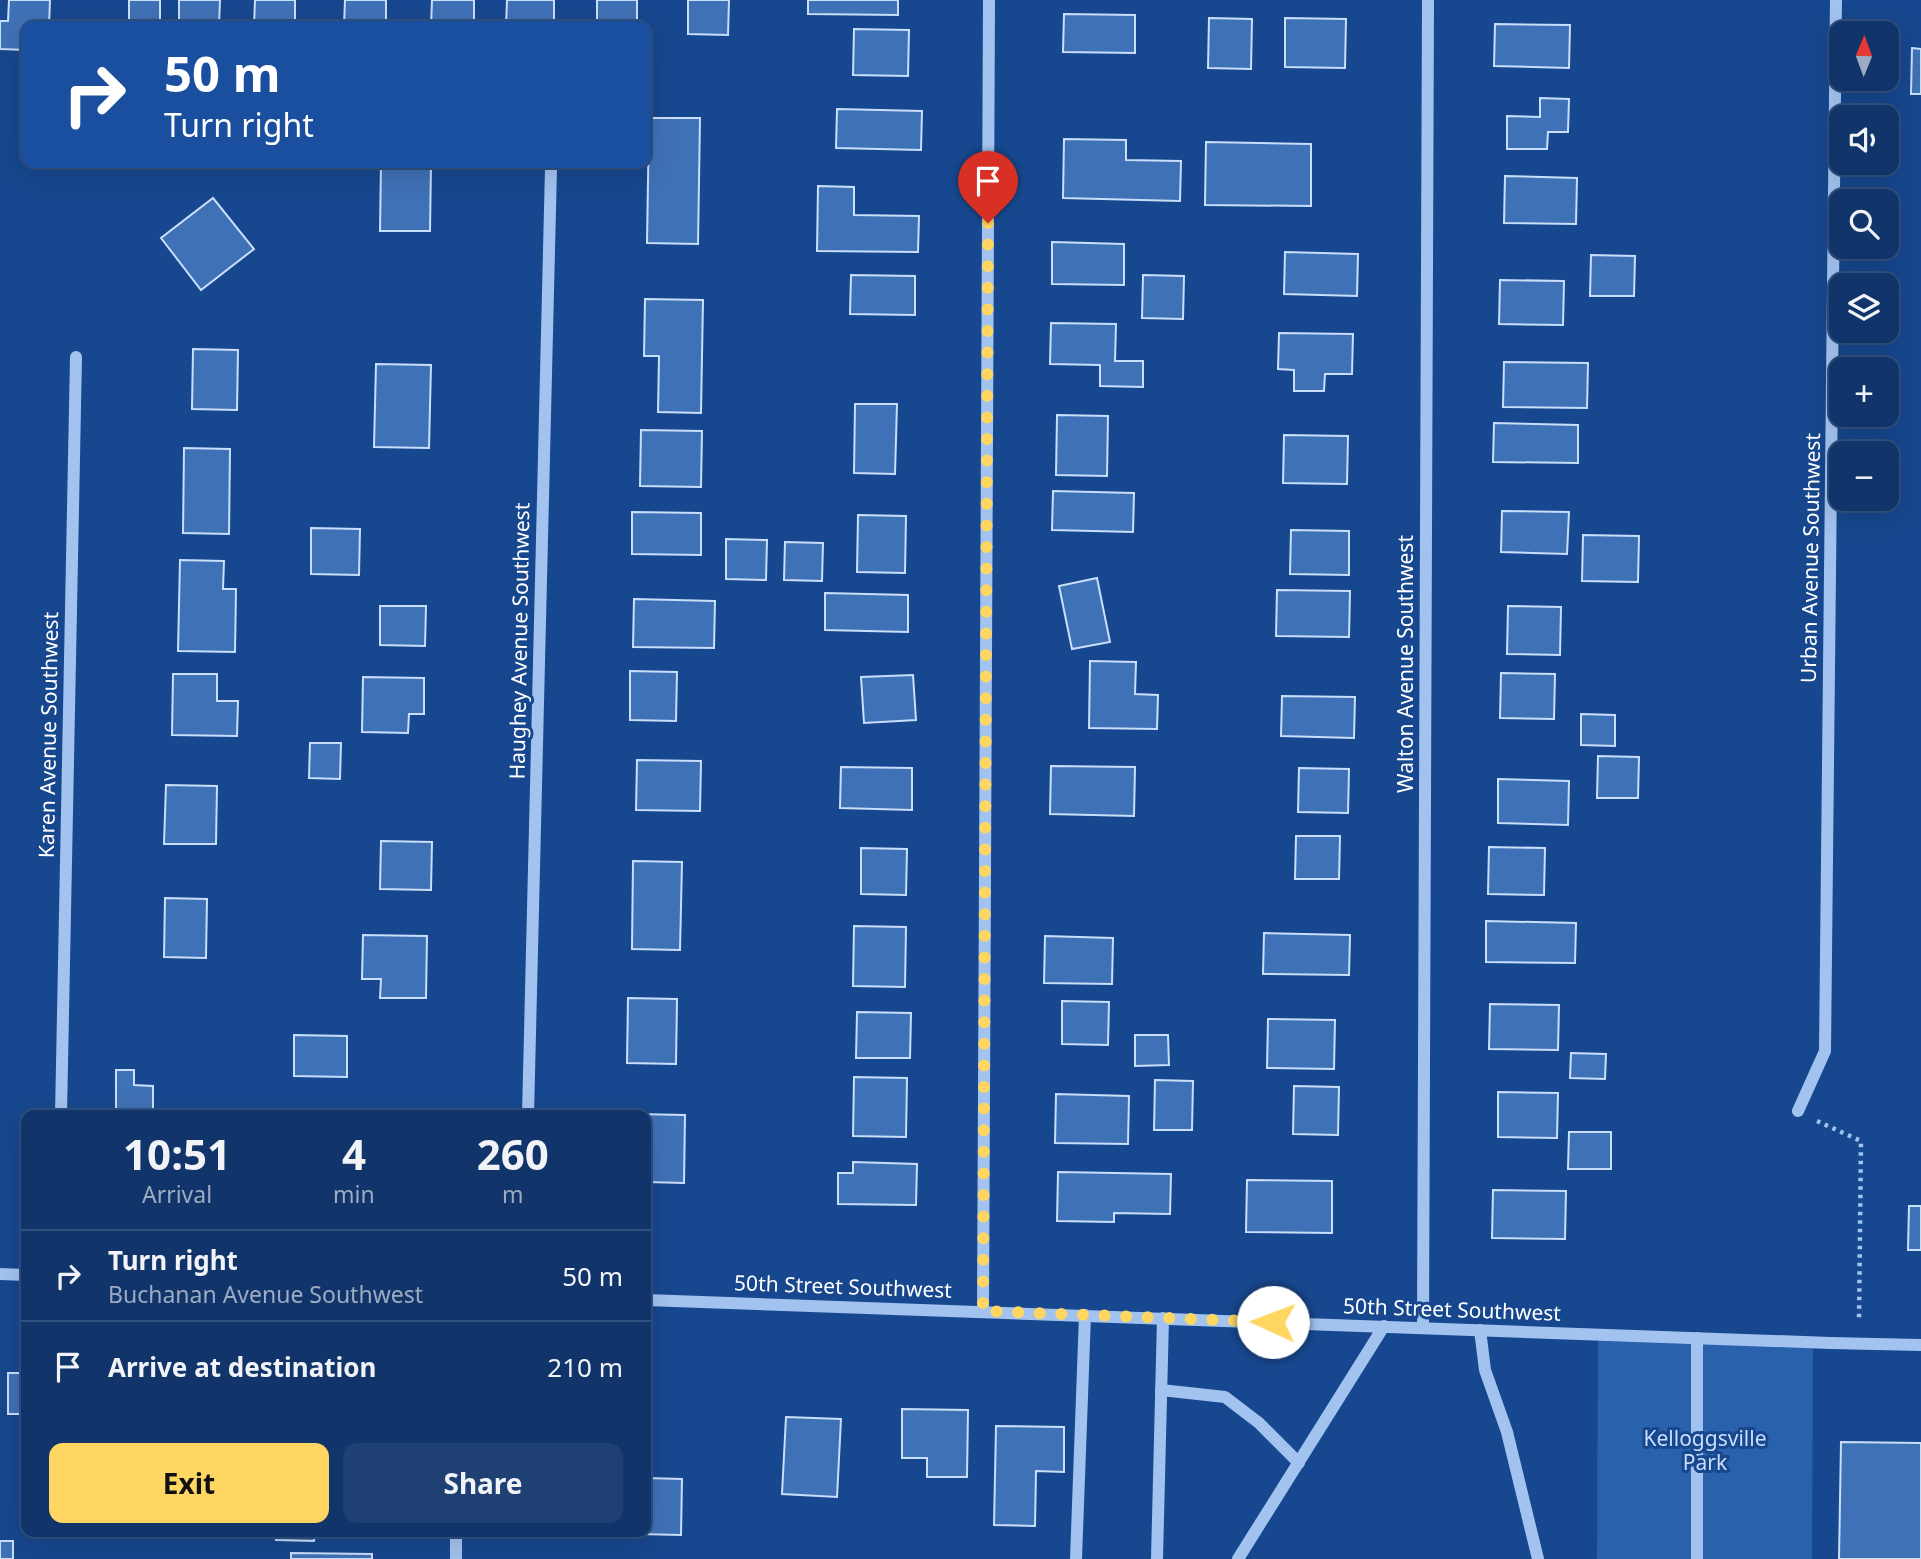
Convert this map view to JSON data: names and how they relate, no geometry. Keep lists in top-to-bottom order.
{
  "streets": {
    "street": [
      "Urban Avenue Southwest",
      "Haughey Avenue Southwest",
      "Walton Avenue Southwest",
      "Karen Avenue Southwest",
      "50th Street Southwest"
    ]
  },
  "crossings": [
    ["Walton Avenue Southwest", "50th Street Southwest"]
  ],
  "parks": ["Kelloggsville Park"],
  "north": "top",
  "page": {
    "map_buttons": ["+", "−"],
    "turn": ["50 m", "Turn right"],
    "eta": [
      "10:51",
      "Arrival",
      "4",
      "min",
      "260",
      "m"
    ],
    "list": [
      {
        "name": "Turn right",
        "note": "Buchanan Avenue Southwest",
        "value": "50 m"
      },
      {
        "name": "Arrive at destination",
        "value": "210 m"
      }
    ],
    "buttons": ["Exit", "Share"]
  }
}
